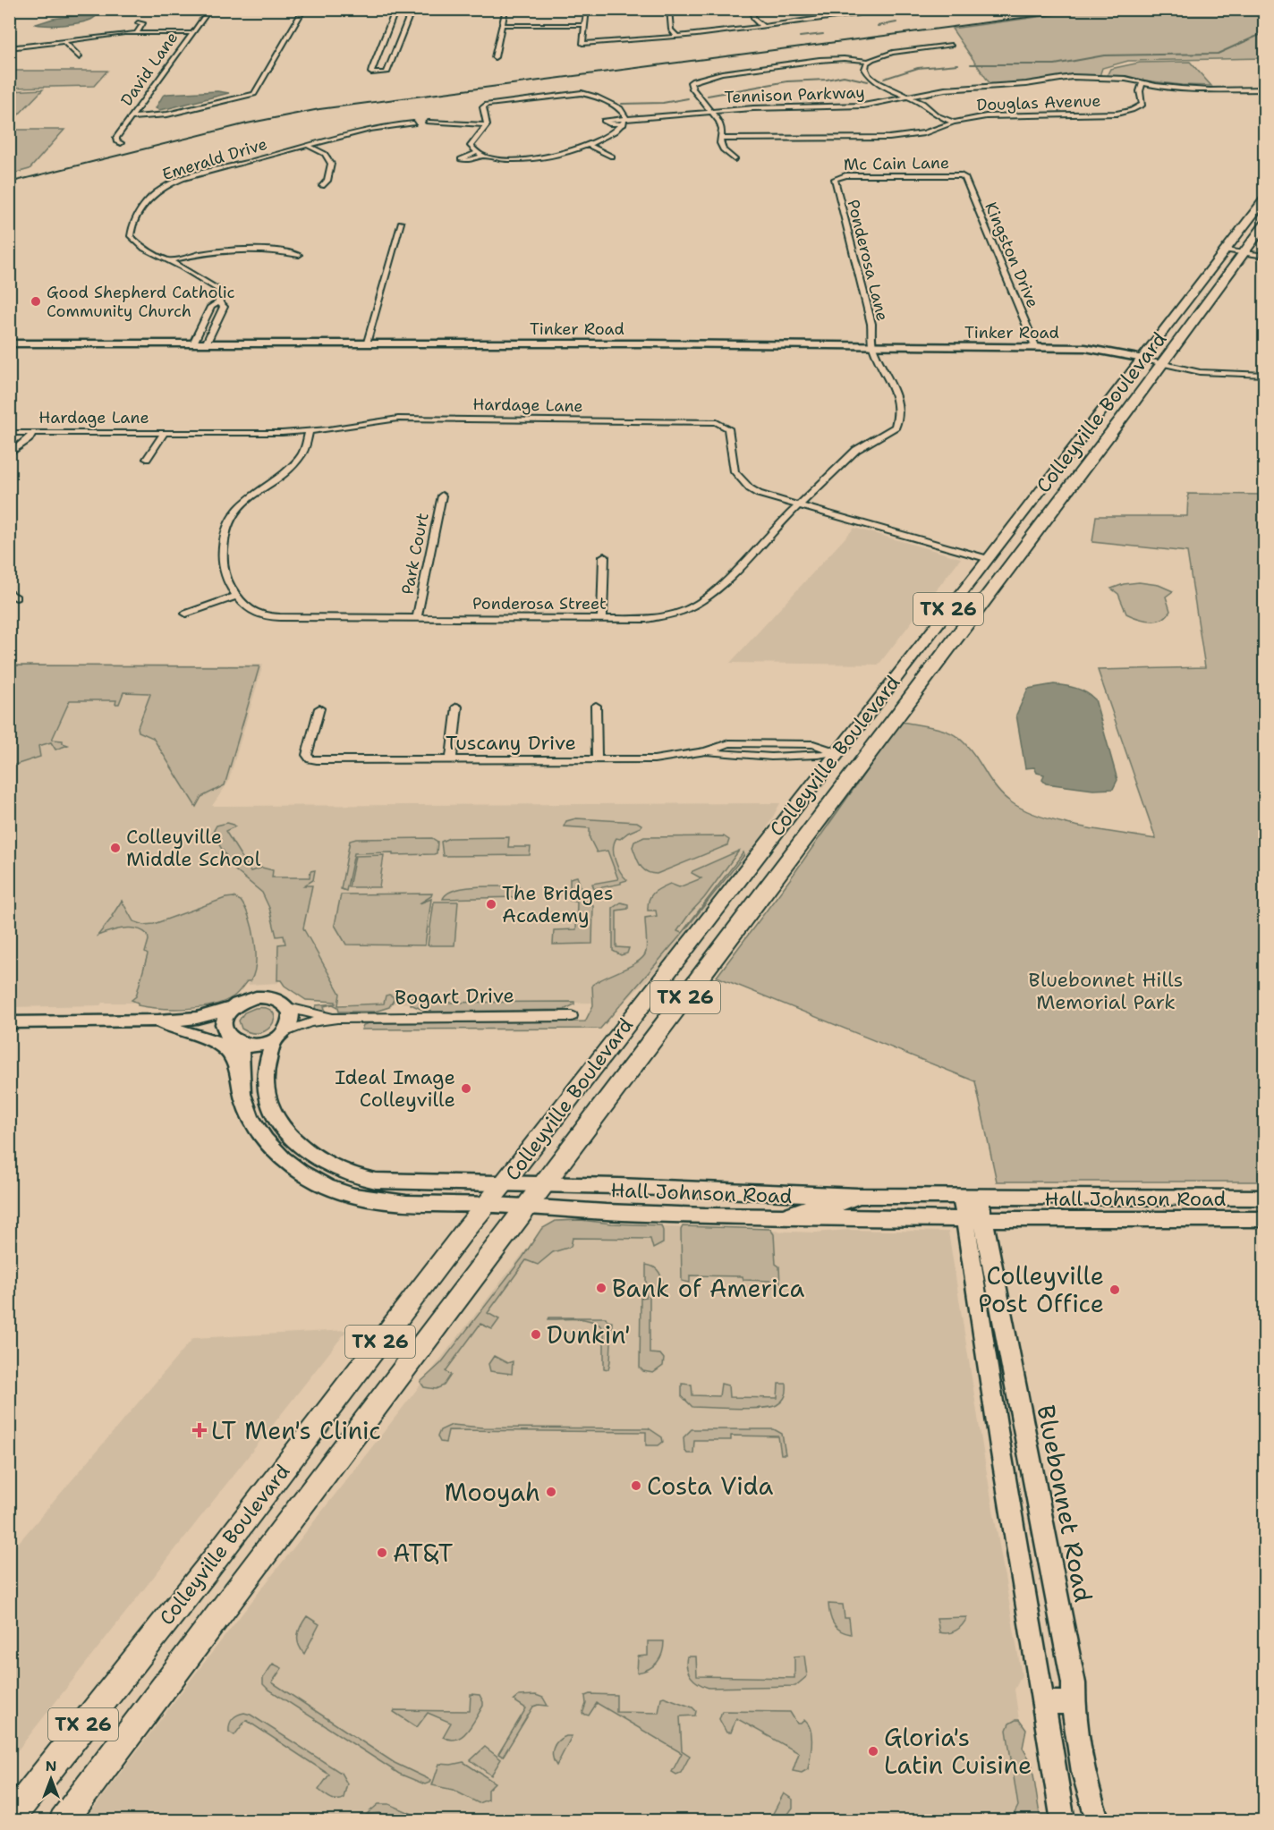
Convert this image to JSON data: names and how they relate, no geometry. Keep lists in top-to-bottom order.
{
  "streets": {
    "main road": [
      "Tinker Road",
      "Colleyville Boulevard",
      "TX 26",
      "Hall Johnson Road",
      "Bluebonnet Road"
    ],
    "street": [
      "David Lane",
      "Tennison Parkway",
      "Douglas Avenue",
      "Emerald Drive",
      "Mc Cain Lane",
      "Kingston Drive",
      "Ponderosa Lane",
      "Hardage Lane",
      "Park Court",
      "Ponderosa Street",
      "Tuscany Drive",
      "Bogart Drive"
    ]
  },
  "crossings": [
    ["Tennison Parkway", "Douglas Avenue"],
    ["Mc Cain Lane", "Kingston Drive"],
    ["Mc Cain Lane", "Ponderosa Lane"],
    ["Kingston Drive", "Tinker Road"],
    ["Ponderosa Lane", "Tinker Road"],
    ["Ponderosa Lane", "Ponderosa Street"],
    ["Tinker Road", "Colleyville Boulevard"],
    ["Tinker Road", "Ponderosa Street"],
    ["Hardage Lane", "Colleyville Boulevard"],
    ["Hardage Lane", "Ponderosa Street"],
    ["Colleyville Boulevard", "Tuscany Drive"],
    ["Colleyville Boulevard", "Hall Johnson Road"],
    ["Park Court", "Ponderosa Street"],
    ["Bogart Drive", "Hall Johnson Road"],
    ["Hall Johnson Road", "Bluebonnet Road"]
  ],
  "parks": ["Bluebonnet Hills Memorial Park"],
  "places": {
    "other": [
      "Good Shepherd Catholic Community Church",
      "Colleyville Middle School",
      "The Bridges Academy",
      "Ideal Image Colleyville",
      "Bank of America",
      "Colleyville Post Office",
      "Dunkin'",
      "Costa Vida",
      "Mooyah",
      "AT&T",
      "Gloria's Latin Cuisine"
    ],
    "health": ["LT Men's Clinic"]
  },
  "north": "top"
}
